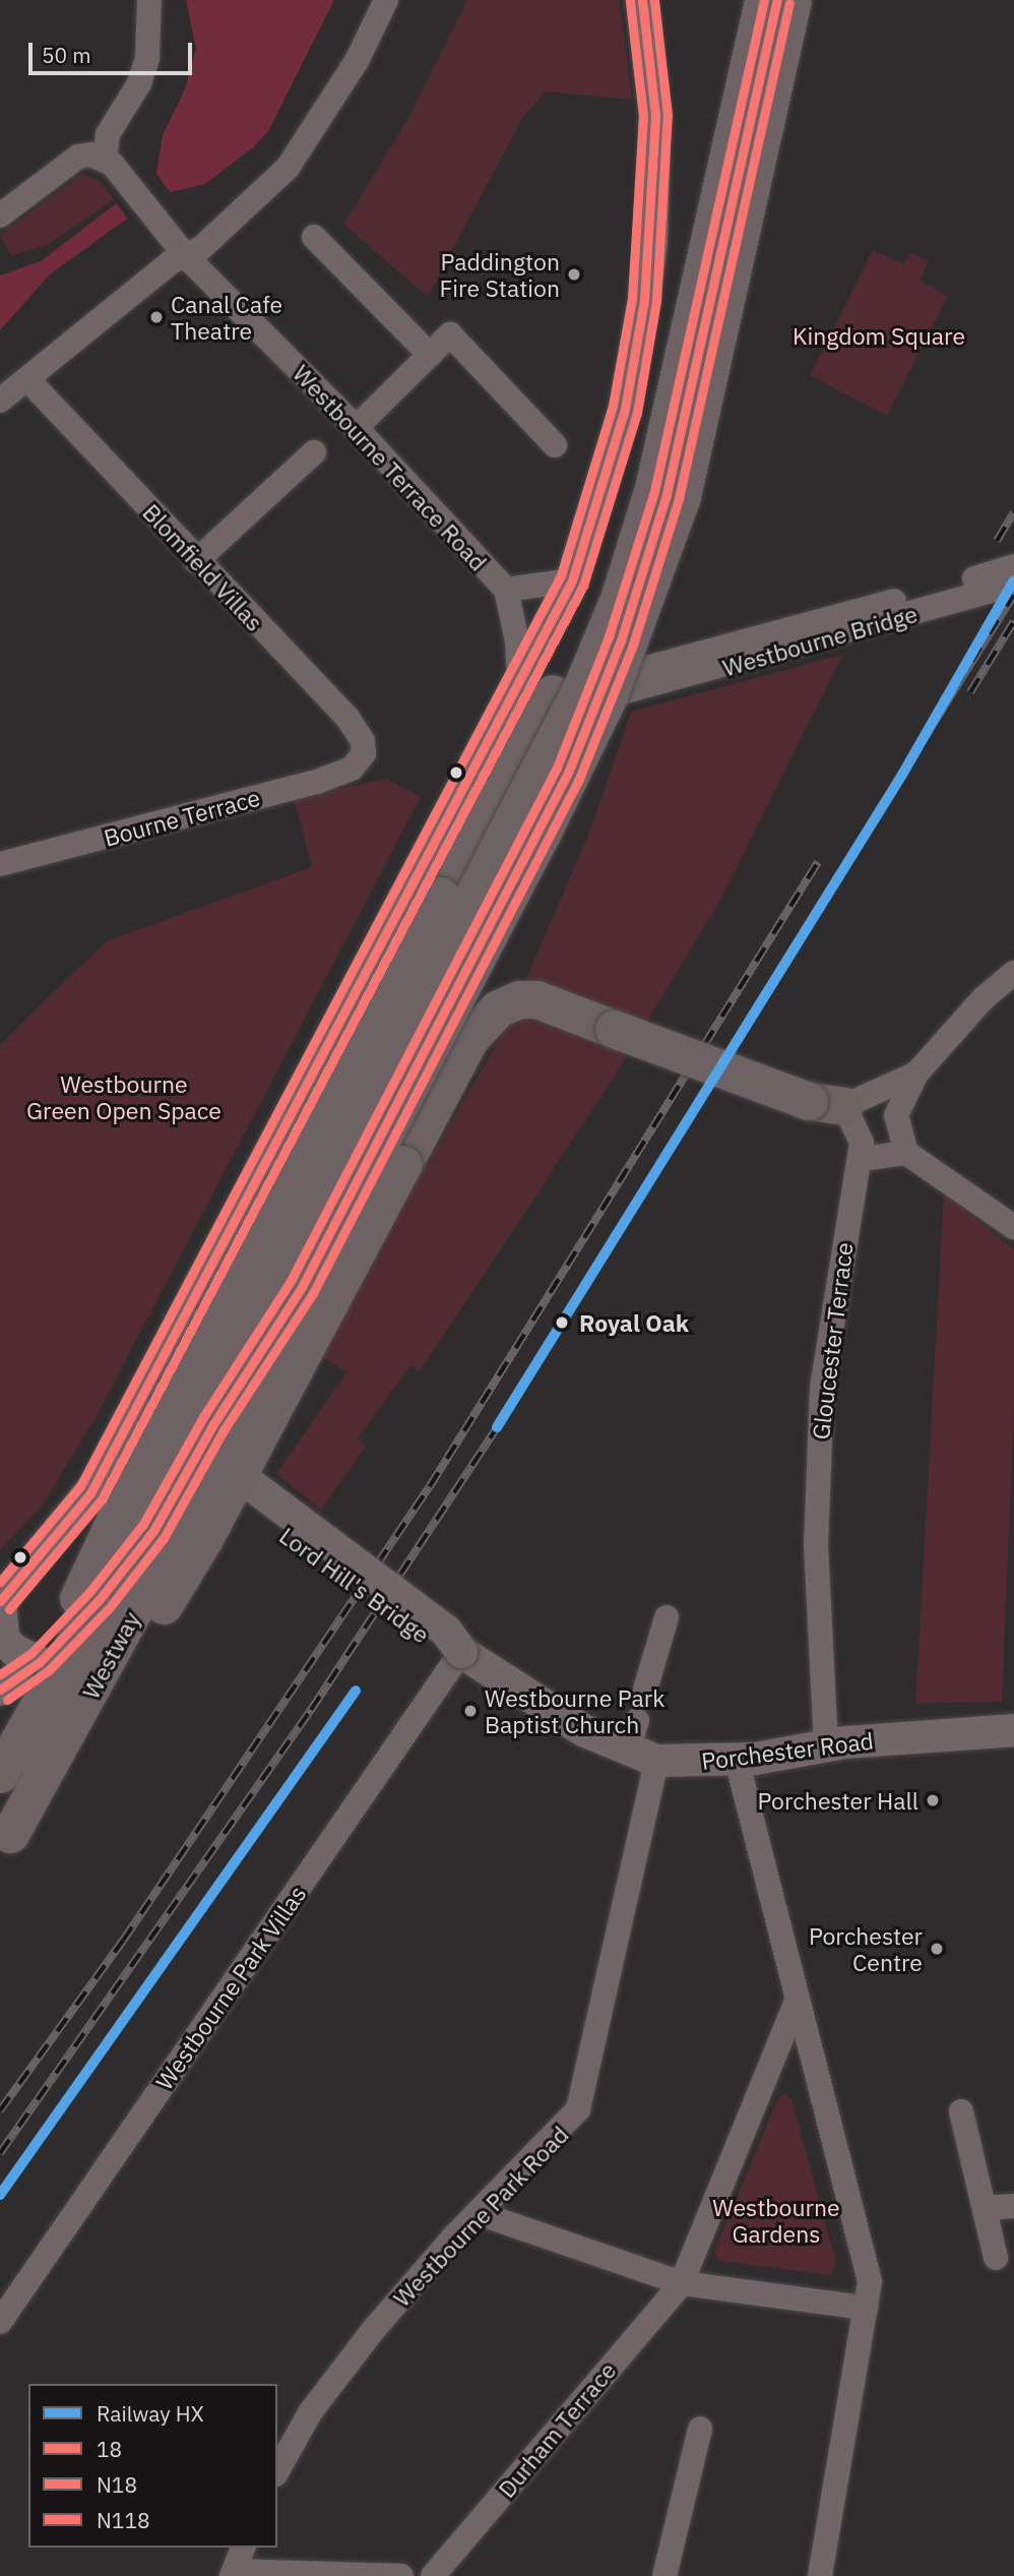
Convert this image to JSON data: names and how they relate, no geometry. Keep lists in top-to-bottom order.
{
  "streets": {
    "highway": ["Westway"],
    "main road": ["Lord Hill's Bridge", "Porchester Road"],
    "street": [
      "Westbourne Terrace Road",
      "Blomfield Villas",
      "Westbourne Bridge",
      "Bourne Terrace",
      "Gloucester Terrace",
      "Westbourne Park Villas",
      "Westbourne Park Road",
      "Durham Terrace"
    ]
  },
  "crossings": [
    ["Blomfield Villas", "Bourne Terrace"],
    ["Gloucester Terrace", "Porchester Road"],
    ["Lord Hill's Bridge", "Porchester Road"],
    ["Lord Hill's Bridge", "Westbourne Park Villas"],
    ["Porchester Road", "Westbourne Park Villas"],
    ["Porchester Road", "Westbourne Park Road"]
  ],
  "parks": ["Kingdom Square", "Westbourne Green Open Space", "Westbourne Gardens"],
  "places": [
    "Paddington Fire Station",
    "Canal Cafe Theatre",
    "Royal Oak",
    "Westbourne Park Baptist Church",
    "Porchester Hall",
    "Porchester Centre"
  ],
  "lines": [
    "transit line 18",
    "transit line N18",
    "transit line N118",
    "rail line HX"
  ],
  "legend": [
    "Railway HX",
    "18",
    "N18",
    "N118"
  ],
  "scale_bar": "50 m"
}
